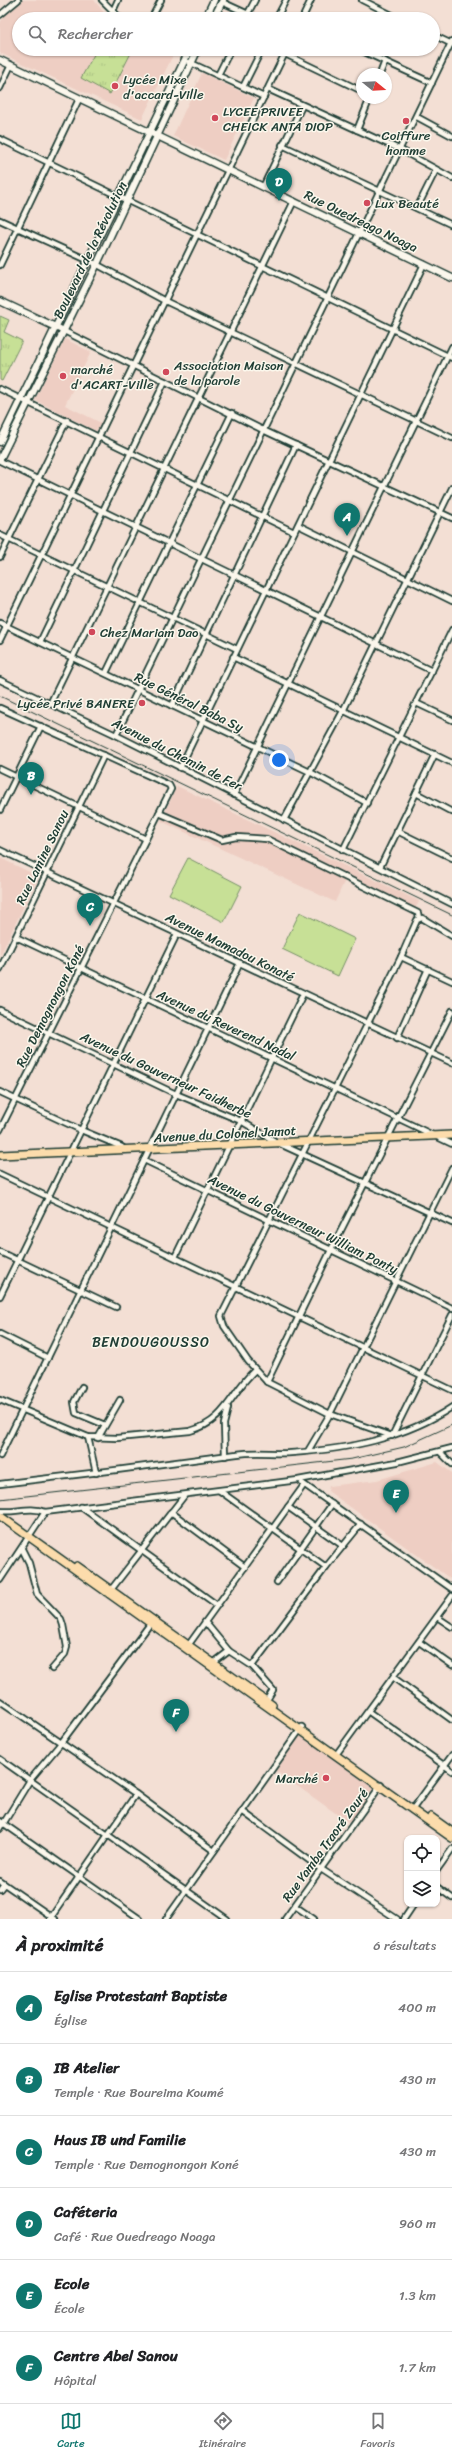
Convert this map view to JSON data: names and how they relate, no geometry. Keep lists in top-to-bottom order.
{
  "streets": {
    "main road": ["Rue Ouedreago Noaga", "Boulevard de la Révolution", "Avenue du Colonel Jamot"],
    "street": [
      "Rue Général Baba Sy",
      "Avenue du Chemin de Fer",
      "Rue Lamine Sanou",
      "Avenue Mamadou Konaté",
      "Rue Demognongon Koné",
      "Avenue du Reverend Nadal",
      "Avenue du Gouverneur Faidherbe",
      "Avenue du Gouverneur William Ponty",
      "Rue Yamba Traoré Zouré"
    ]
  },
  "crossings": [
    ["Rue Ouedreago Noaga", "Boulevard de la Révolution"],
    ["Rue Lamine Sanou", "Avenue Mamadou Konaté"],
    ["Rue Lamine Sanou", "Rue Demognongon Koné"],
    ["Rue Lamine Sanou", "Avenue du Reverend Nadal"],
    ["Avenue Mamadou Konaté", "Rue Demognongon Koné"],
    ["Rue Demognongon Koné", "Avenue du Reverend Nadal"],
    ["Rue Demognongon Koné", "Avenue du Gouverneur Faidherbe"],
    ["Avenue du Reverend Nadal", "Avenue du Colonel Jamot"],
    ["Avenue du Gouverneur Faidherbe", "Avenue du Colonel Jamot"]
  ],
  "districts": ["BENDOUGOUSSO"],
  "places": [
    "Lycée Mixe d'accard-Ville",
    "LYCEE PRIVEE CHEICK ANTA DIOP",
    "Coiffure homme",
    "Lux Beauté",
    "Association Maison de la parole",
    "marché d'ACART-Ville",
    "Chez Mariam Dao",
    "Lycée Privé BANERE",
    "Marché"
  ],
  "north": "right",
  "page": {
    "search": "Rechercher",
    "pins": [
      "D",
      "A",
      "B",
      "C",
      "E",
      "F"
    ],
    "heading": ["À proximité", "6 résultats"],
    "list": [
      {
        "mark": "A",
        "name": "Eglise Protestant Baptiste",
        "note": "Église",
        "value": "400 m"
      },
      {
        "mark": "B",
        "name": "IB Atelier",
        "note": "Temple · Rue Boureima Koumé",
        "value": "430 m"
      },
      {
        "mark": "C",
        "name": "Haus IB und Familie",
        "note": "Temple · Rue Demognongon Koné",
        "value": "430 m"
      },
      {
        "mark": "D",
        "name": "Caféteria",
        "note": "Café · Rue Ouedreago Noaga",
        "value": "960 m"
      },
      {
        "mark": "E",
        "name": "Ecole",
        "note": "École",
        "value": "1.3 km"
      },
      {
        "mark": "F",
        "name": "Centre Abel Sanou",
        "note": "Hôpital",
        "value": "1.7 km"
      }
    ],
    "nav": ["Carte", "Itinéraire", "Favoris"]
  }
}
